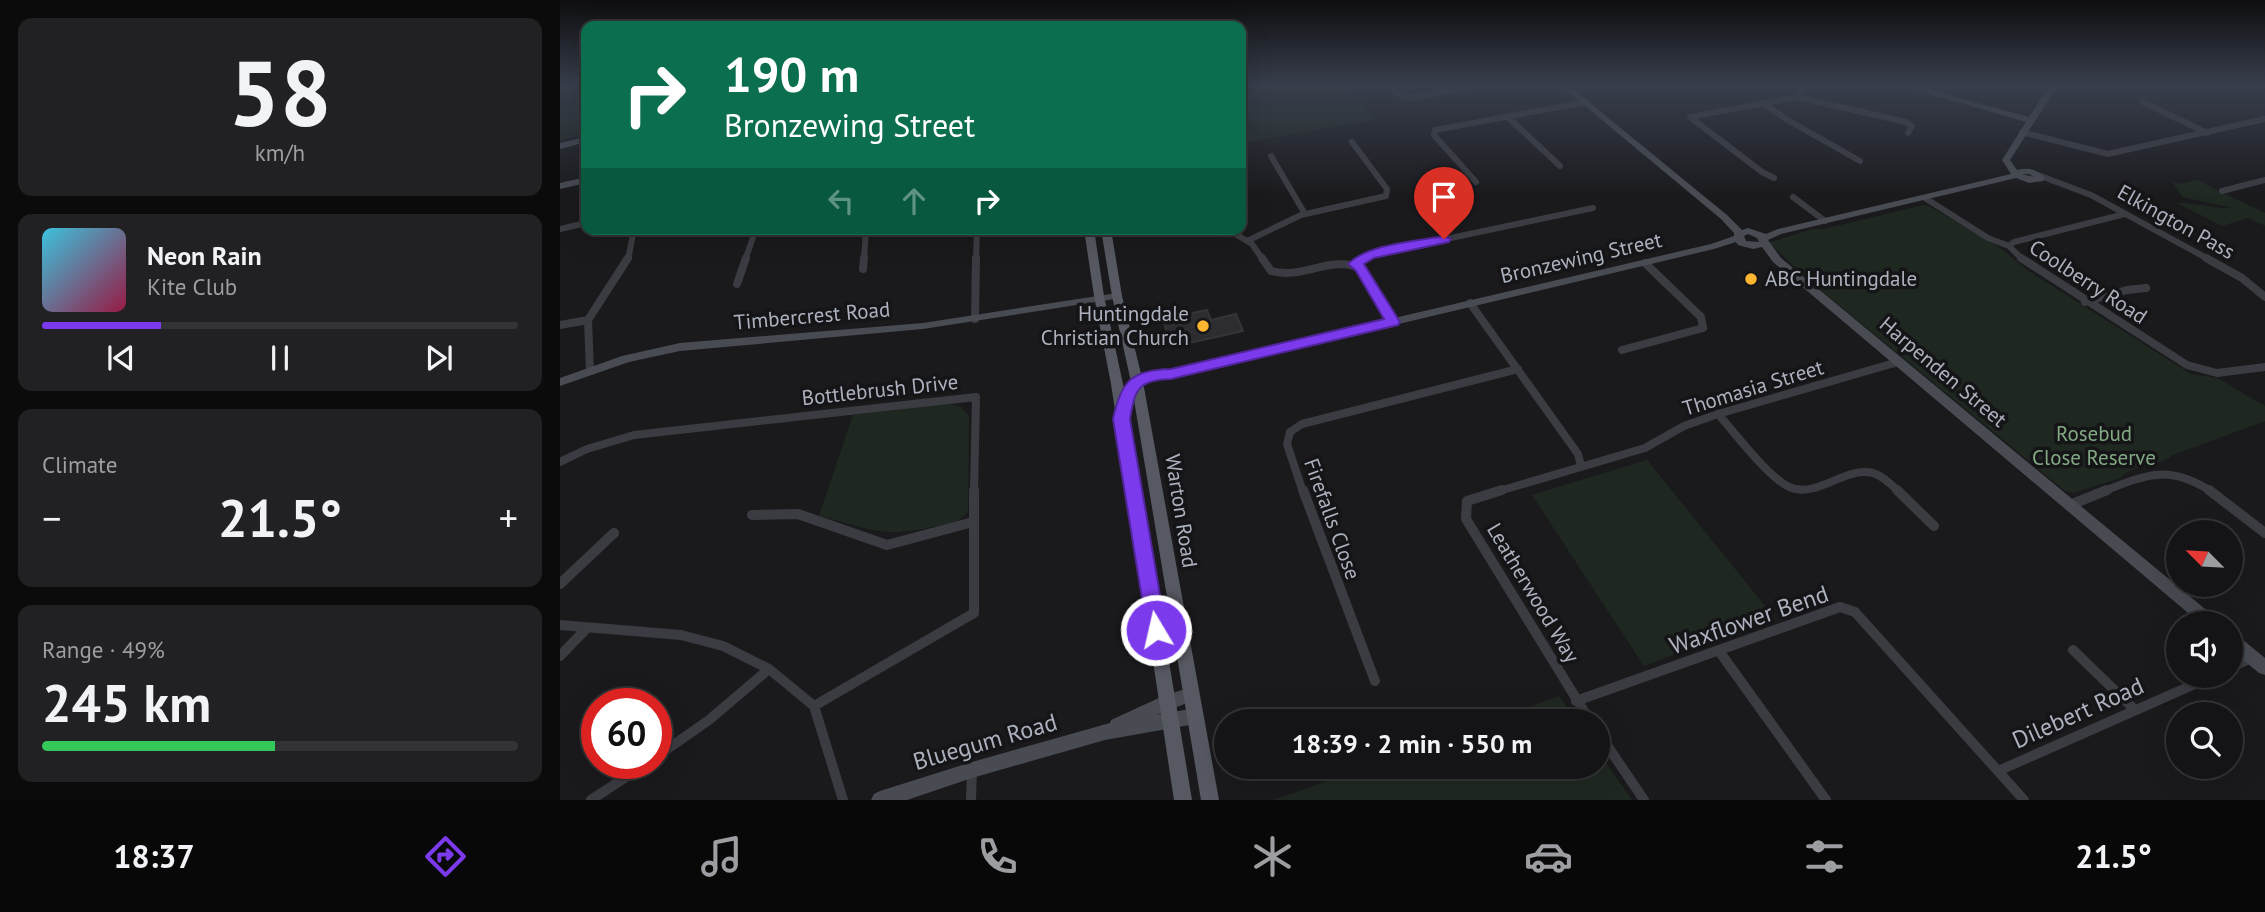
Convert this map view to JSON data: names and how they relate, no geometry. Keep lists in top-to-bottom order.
{
  "streets": {
    "main road": ["Warton Road"],
    "street": [
      "Elkington Pass",
      "Bronzewing Street",
      "Coolberry Road",
      "Timbercrest Road",
      "Harpenden Street",
      "Thomasia Street",
      "Bottlebrush Drive",
      "Firefalls Close",
      "Leatherwood Way",
      "Waxflower Bend",
      "Dilebert Road",
      "Bluegum Road"
    ]
  },
  "crossings": [
    ["Elkington Pass", "Bronzewing Street"],
    ["Elkington Pass", "Coolberry Road"],
    ["Bronzewing Street", "Harpenden Street"],
    ["Bronzewing Street", "Warton Road"],
    ["Timbercrest Road", "Warton Road"],
    ["Harpenden Street", "Thomasia Street"],
    ["Thomasia Street", "Leatherwood Way"],
    ["Warton Road", "Bluegum Road"],
    ["Leatherwood Way", "Waxflower Bend"],
    ["Waxflower Bend", "Dilebert Road"]
  ],
  "parks": ["Rosebud Close Reserve"],
  "places": ["ABC Huntingdale", "Huntingdale Christian Church"],
  "north": "top left",
  "page": {
    "tile": [
      ["58", "km/h"],
      "Climate",
      ["Range · 49%", "245 km"]
    ],
    "turn": ["190 m", "Bronzewing Street"],
    "song": ["Neon Rain", "Kite Club"],
    "heat": ["−", "21.5°", "+"],
    "limit": "60",
    "trip": "18:39 · 2 min · 550 m",
    "tabs": ["18:37", "21.5°"]
  }
}
